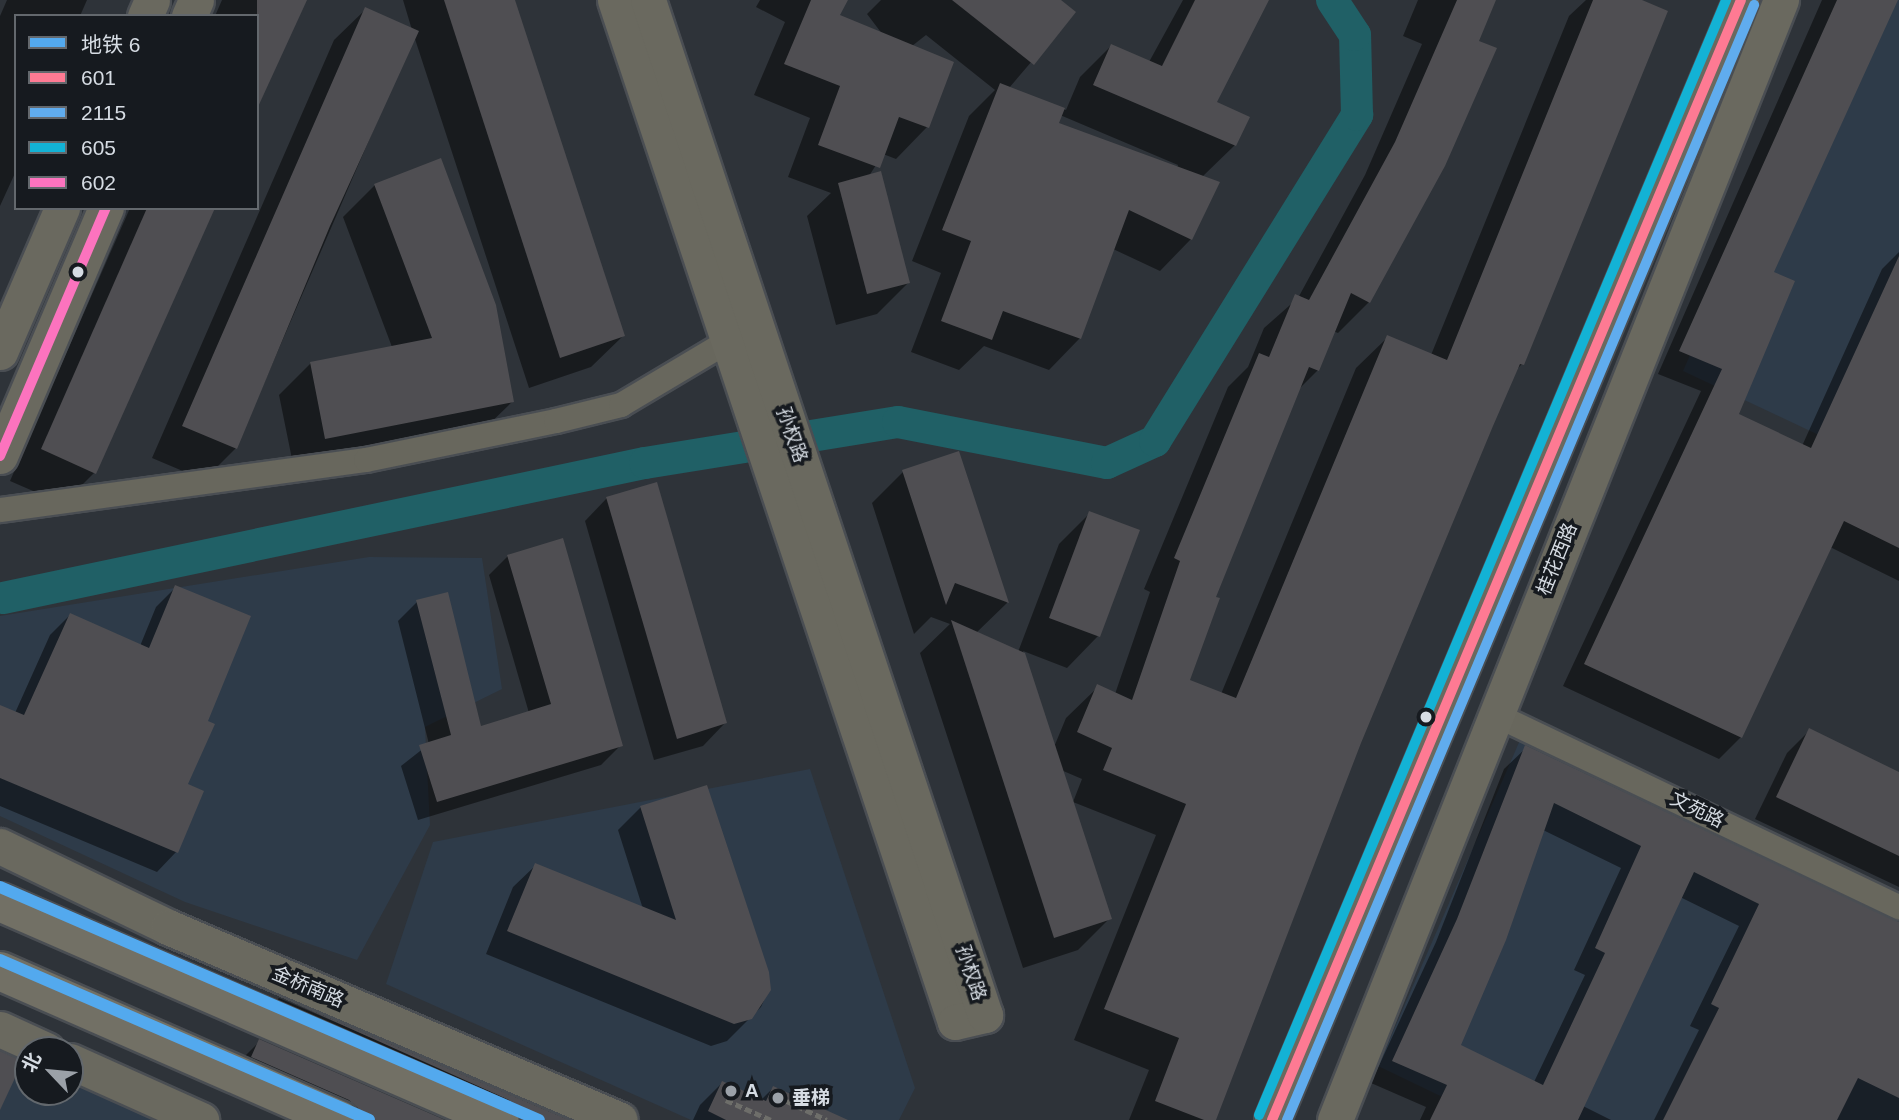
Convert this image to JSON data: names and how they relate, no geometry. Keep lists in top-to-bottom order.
{
  "streets": {
    "main road": ["孙权路", "桂花西路", "金桥南路"],
    "street": ["文苑路"]
  },
  "crossings": [
    ["桂花西路", "文苑路"]
  ],
  "places": ["A", "垂梯"],
  "lines": [
    "transit line 601",
    "transit line 605",
    "transit line 2115",
    "transit line 602",
    "metro line 6"
  ],
  "legend": [
    "地铁 6",
    "601",
    "2115",
    "605",
    "602"
  ],
  "north": "top left"
}
